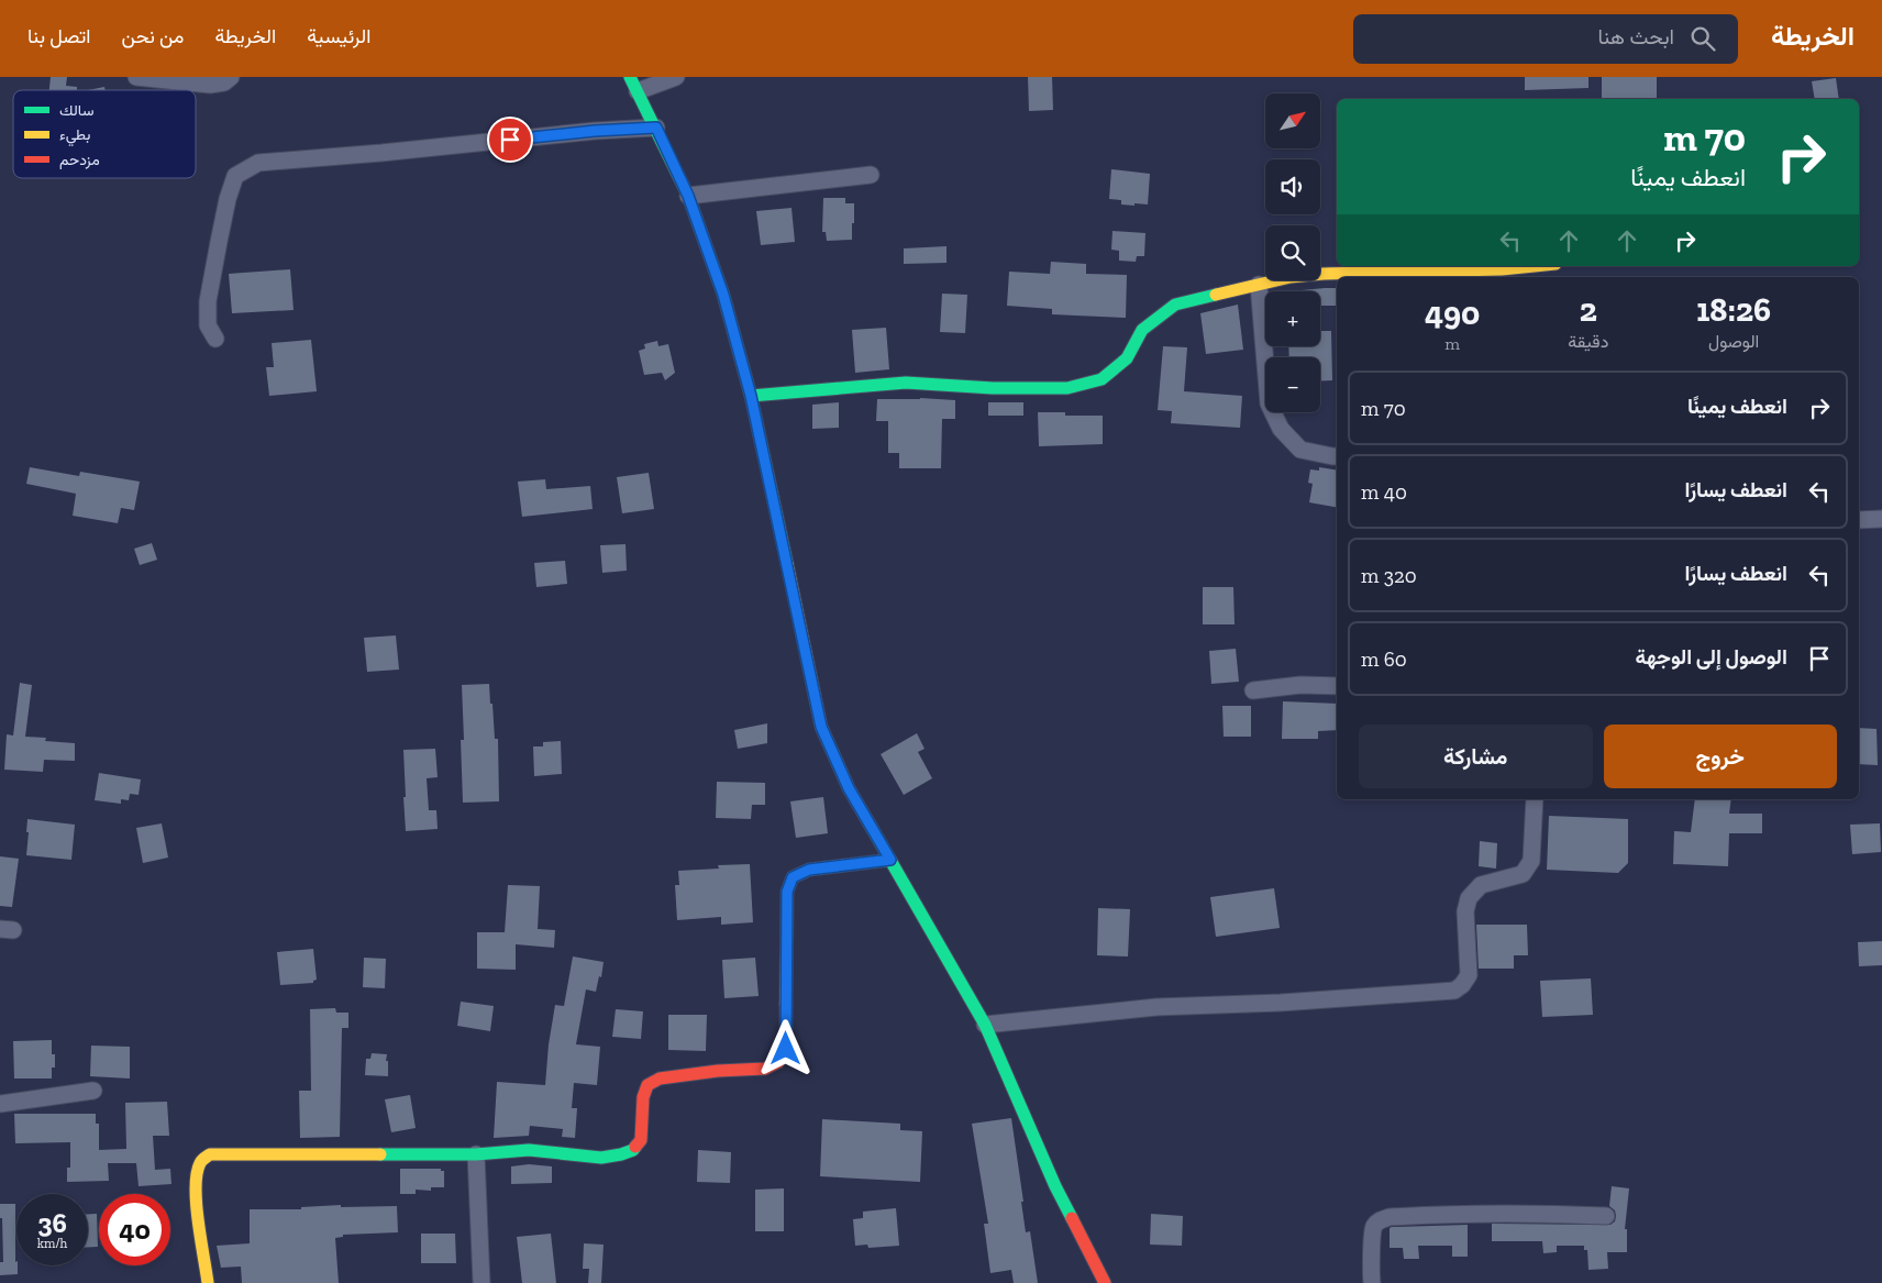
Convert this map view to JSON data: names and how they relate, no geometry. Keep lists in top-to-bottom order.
{
  "legend": ["سالك", "بطيء", "مزدحم"],
  "north": "top right",
  "page": {
    "header": "الخريطة",
    "search": "ابحث هنا",
    "nav": [
      "الرئيسية",
      "الخريطة",
      "من نحن",
      "اتصل بنا"
    ],
    "map_buttons": ["+", "−"],
    "turn": ["70 m", "انعطف يمينًا"],
    "eta": [
      "18:26",
      "الوصول",
      "2",
      "دقيقة",
      "490",
      "m"
    ],
    "list": [
      {
        "name": "انعطف يمينًا",
        "value": "70 m"
      },
      {
        "name": "انعطف يسارًا",
        "value": "40 m"
      },
      {
        "name": "انعطف يسارًا",
        "value": "320 m"
      },
      {
        "name": "الوصول إلى الوجهة",
        "value": "60 m"
      }
    ],
    "buttons": ["خروج", "مشاركة"],
    "speed": "36 km/h",
    "limit": "40"
  }
}
